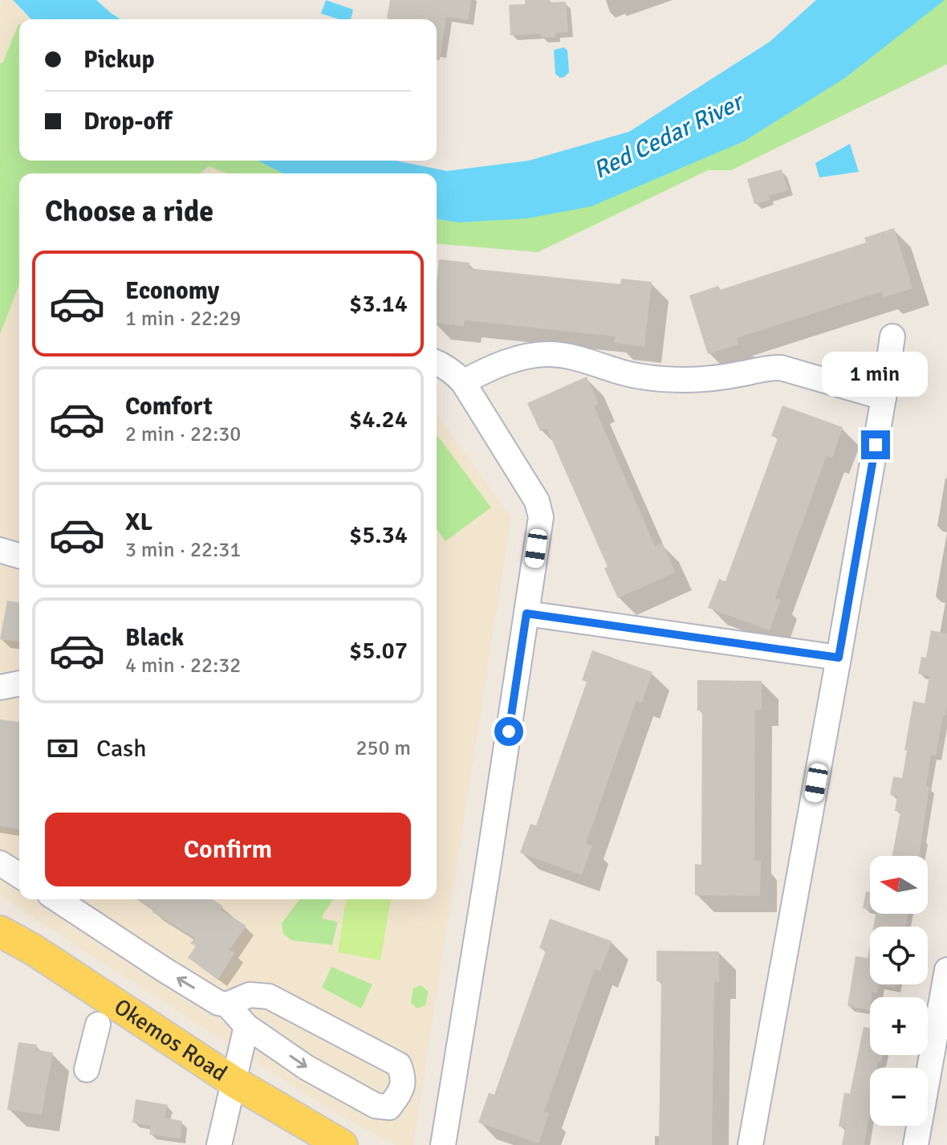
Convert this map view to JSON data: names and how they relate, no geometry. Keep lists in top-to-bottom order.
{
  "streets": {
    "main road": ["Okemos Road"]
  },
  "water": ["Red Cedar River"],
  "north": "left",
  "page": {
    "banner": ["Pickup", "Drop-off"],
    "heading": "Choose a ride",
    "list": [
      {
        "name": "Economy",
        "note": "1 min · 22:29",
        "value": "$3.14"
      },
      {
        "name": "Comfort",
        "note": "2 min · 22:30",
        "value": "$4.24"
      },
      {
        "name": "XL",
        "note": "3 min · 22:31",
        "value": "$5.34"
      },
      {
        "name": "Black",
        "note": "4 min · 22:32",
        "value": "$5.07"
      }
    ],
    "bubble": "1 min",
    "pay": ["Cash", "250 m"],
    "buttons": "Confirm",
    "map_buttons": ["+", "−"]
  }
}
